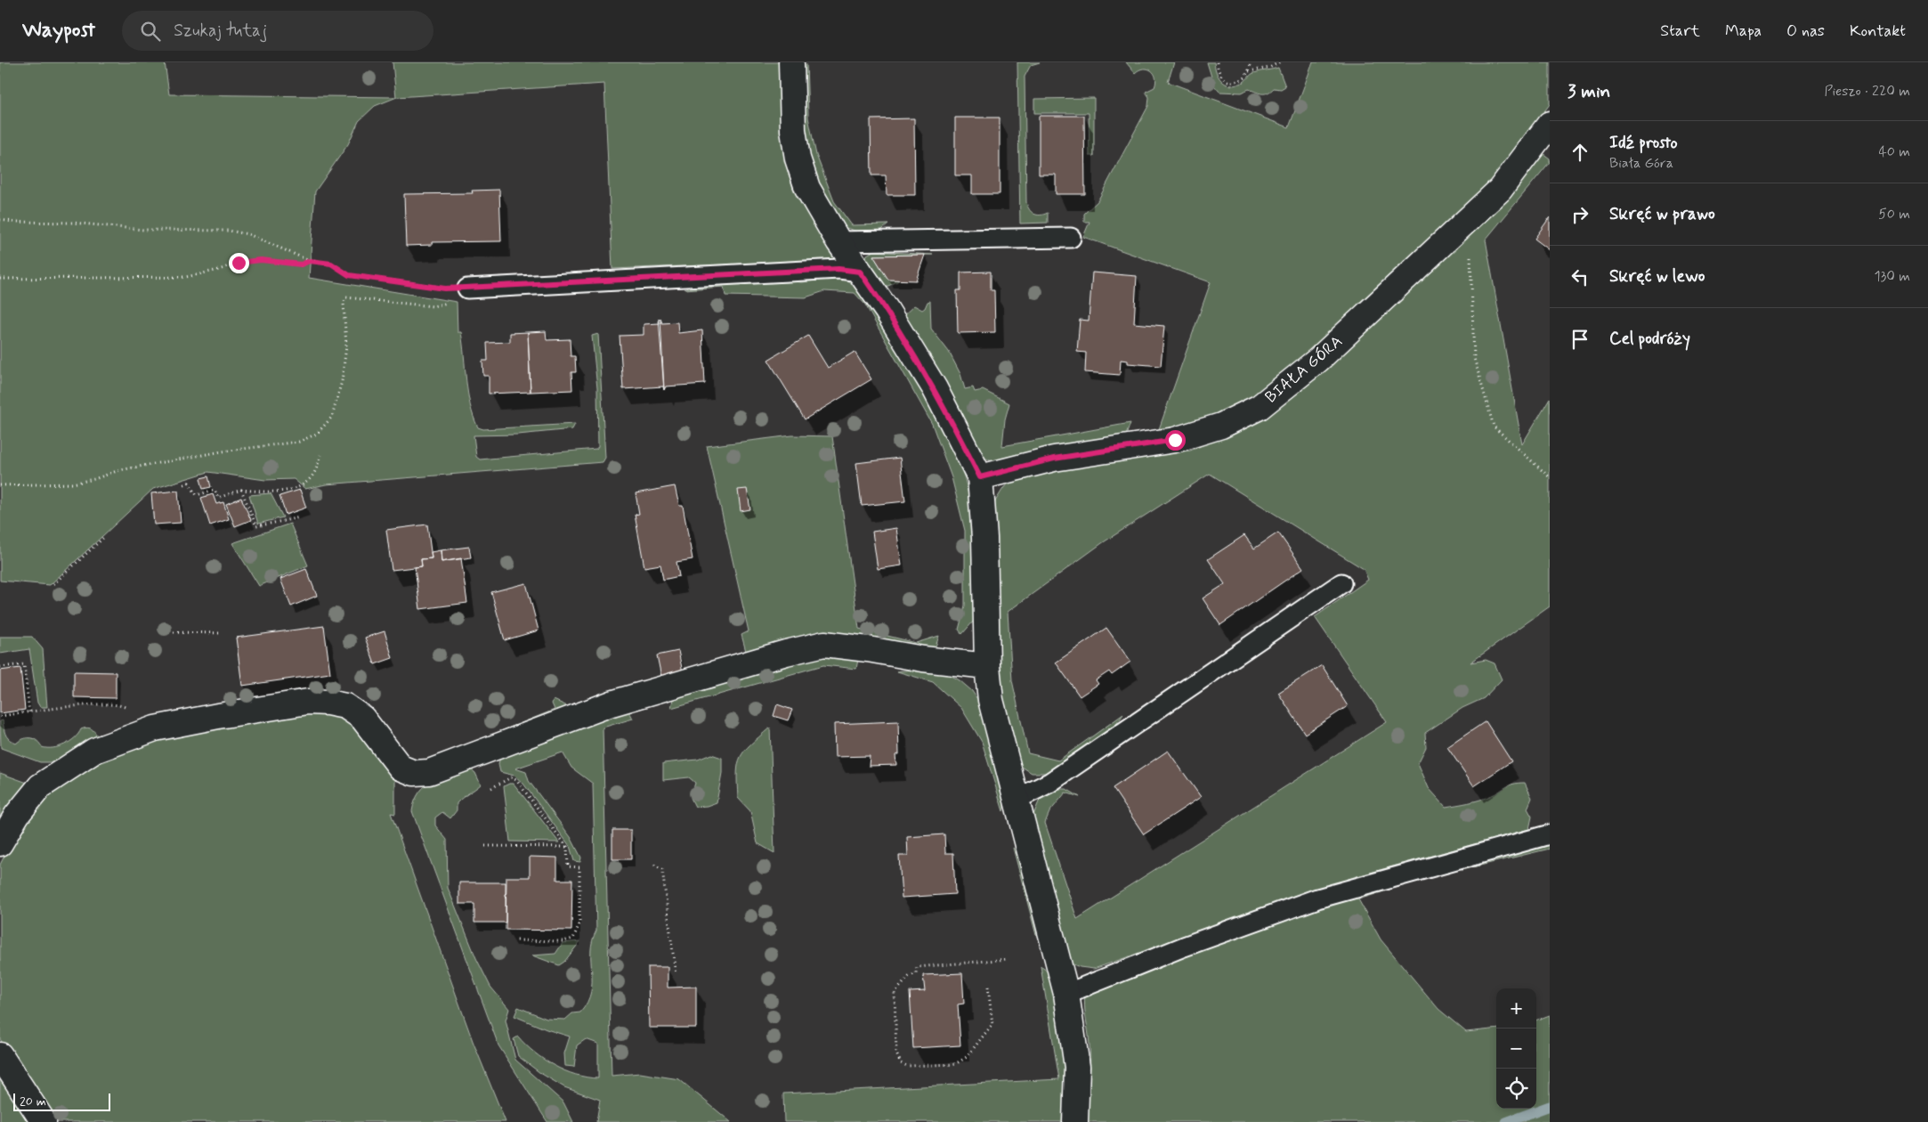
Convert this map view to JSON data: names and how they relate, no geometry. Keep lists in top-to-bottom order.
{
  "streets": {
    "street": ["BIAŁA GÓRA"]
  },
  "scale_bar": "20 m",
  "page": {
    "header": "Waypost",
    "search": "Szukaj tutaj",
    "nav": [
      "Start",
      "Mapa",
      "O nas",
      "Kontakt"
    ],
    "heading": ["3 min", "Pieszo · 220 m"],
    "list": [
      ["Idź prosto", "Biała Góra", "40 m"],
      ["Skręć w prawo", "50 m"],
      ["Skręć w lewo", "130 m"],
      "Cel podróży"
    ],
    "map_buttons": ["+", "−"],
    "scale": "20 m"
  }
}
